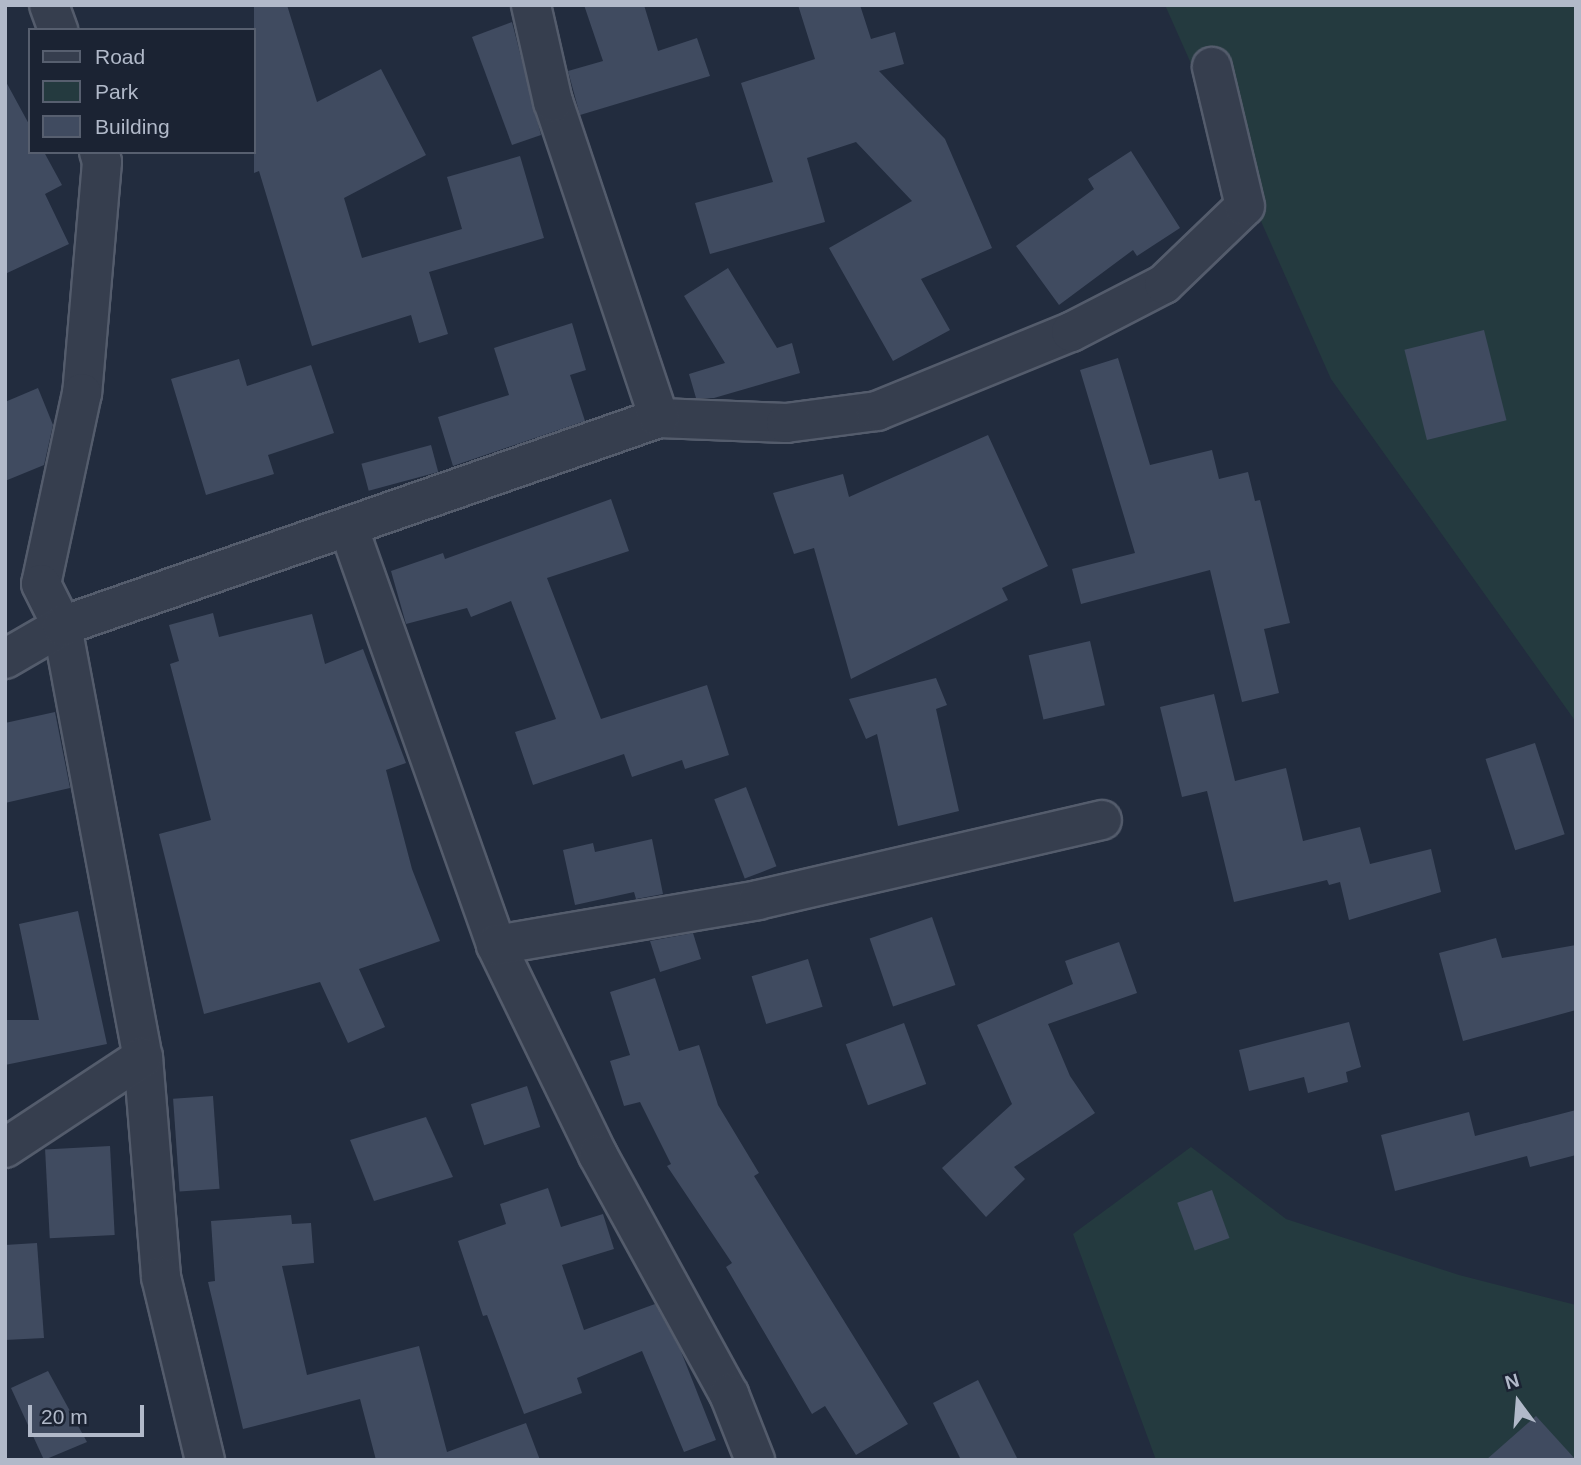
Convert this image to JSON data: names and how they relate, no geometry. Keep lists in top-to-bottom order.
{
  "legend": ["Road", "Park", "Building"],
  "scale_bar": "20 m",
  "north": "top"
}
